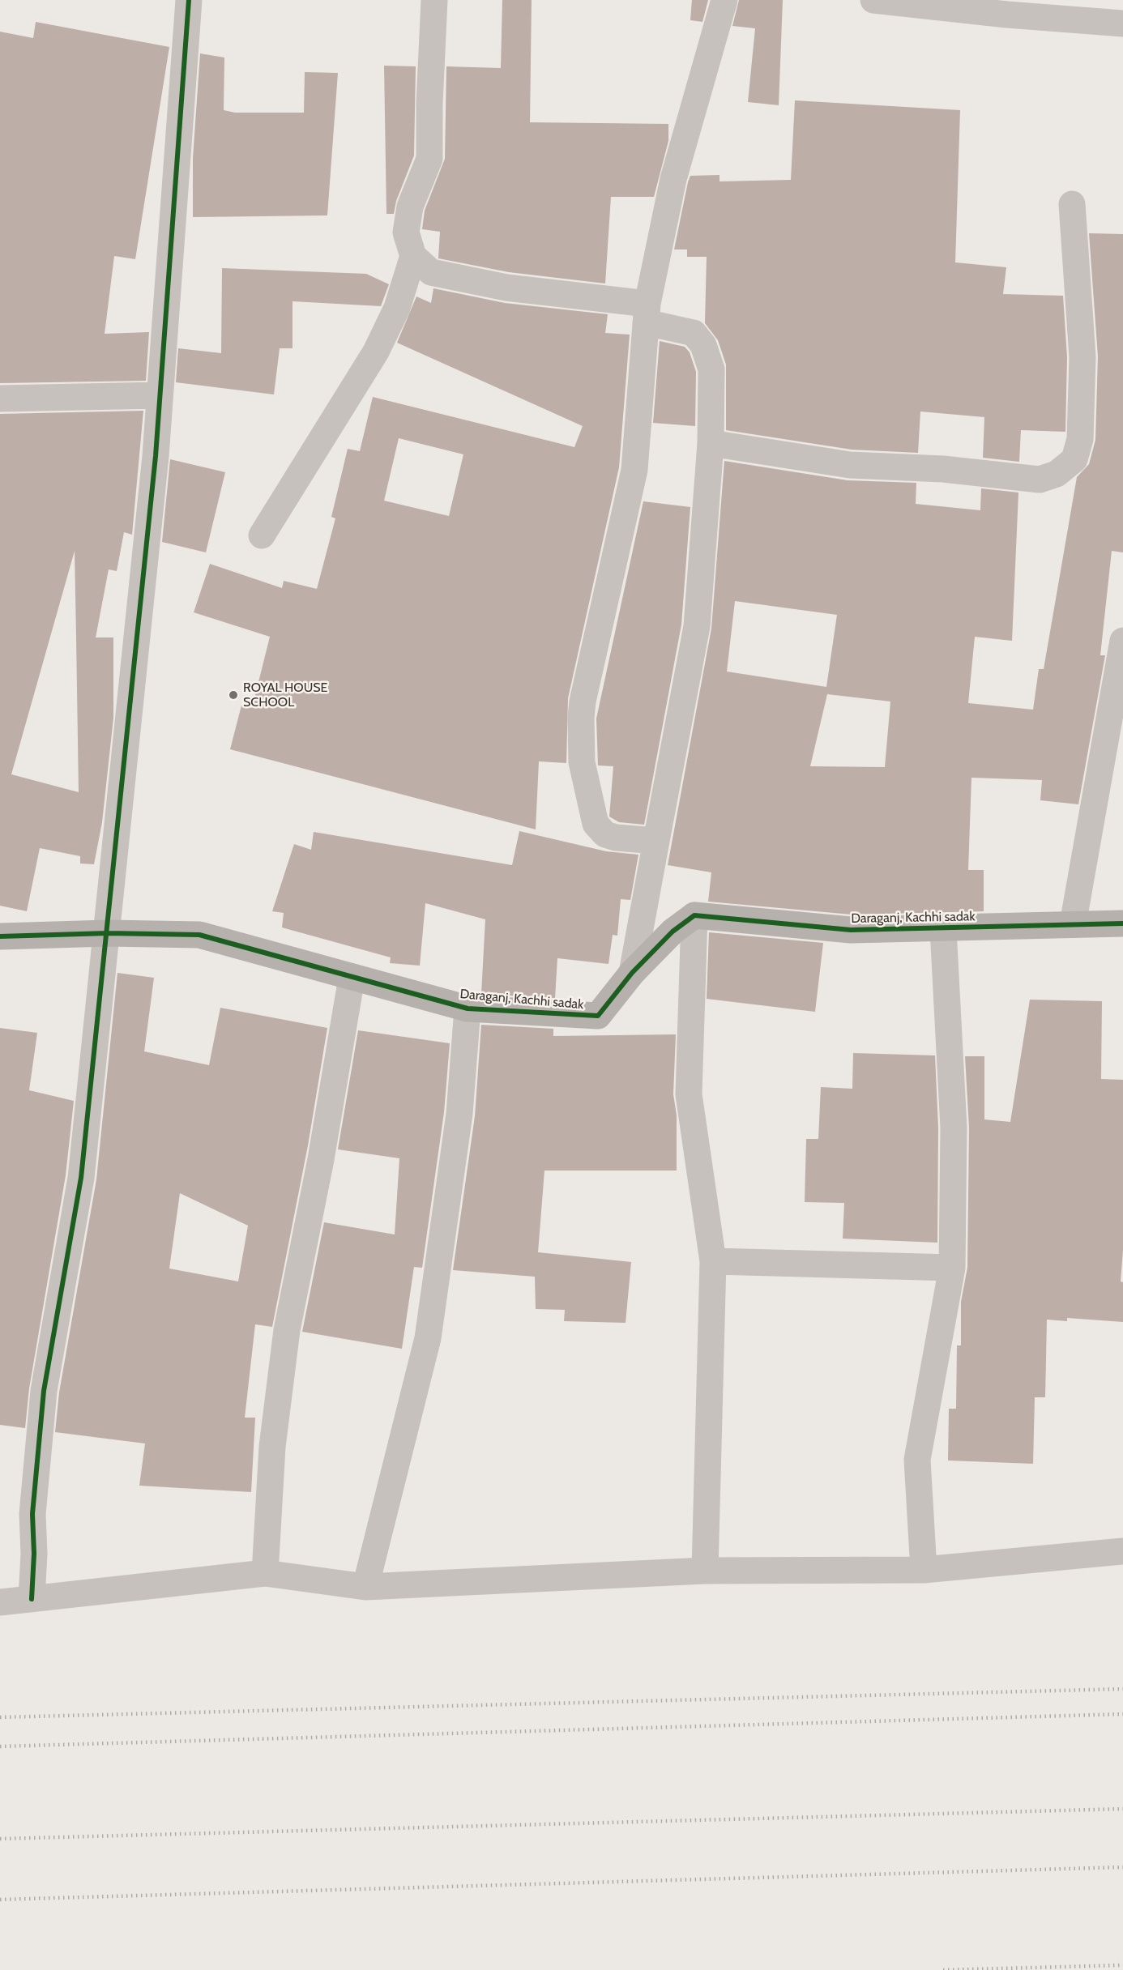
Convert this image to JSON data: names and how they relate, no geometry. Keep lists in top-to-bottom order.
{
  "streets": {
    "street": ["Daraganj, Kachhi sadak"]
  },
  "places": ["ROYAL HOUSE SCHOOL"]
}
